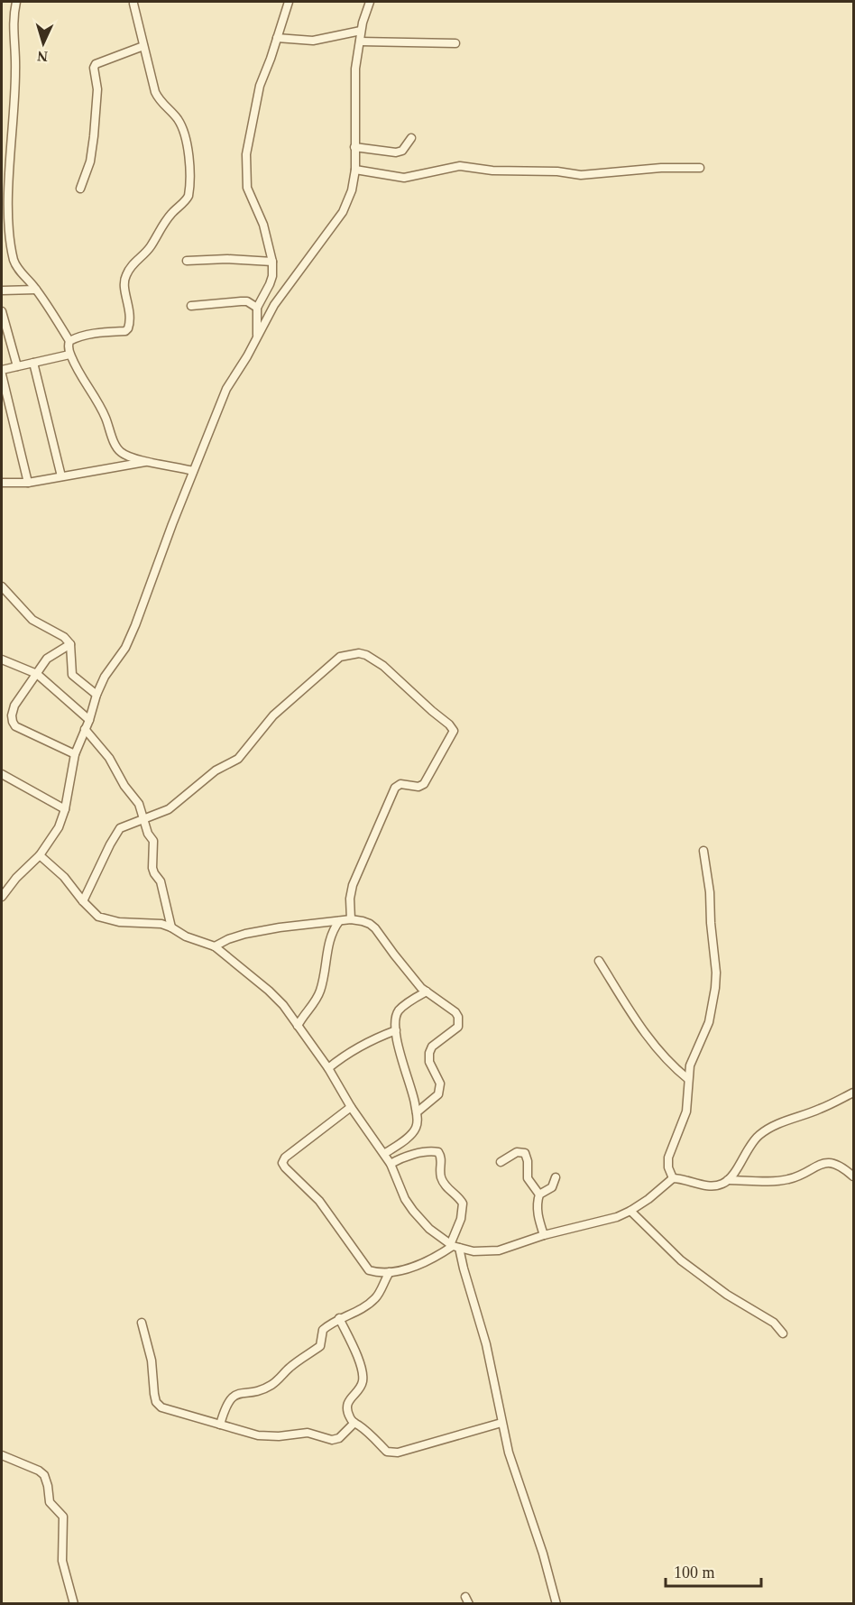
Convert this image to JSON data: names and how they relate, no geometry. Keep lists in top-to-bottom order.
{
  "scale_bar": "100 m",
  "north": "bottom"
}
